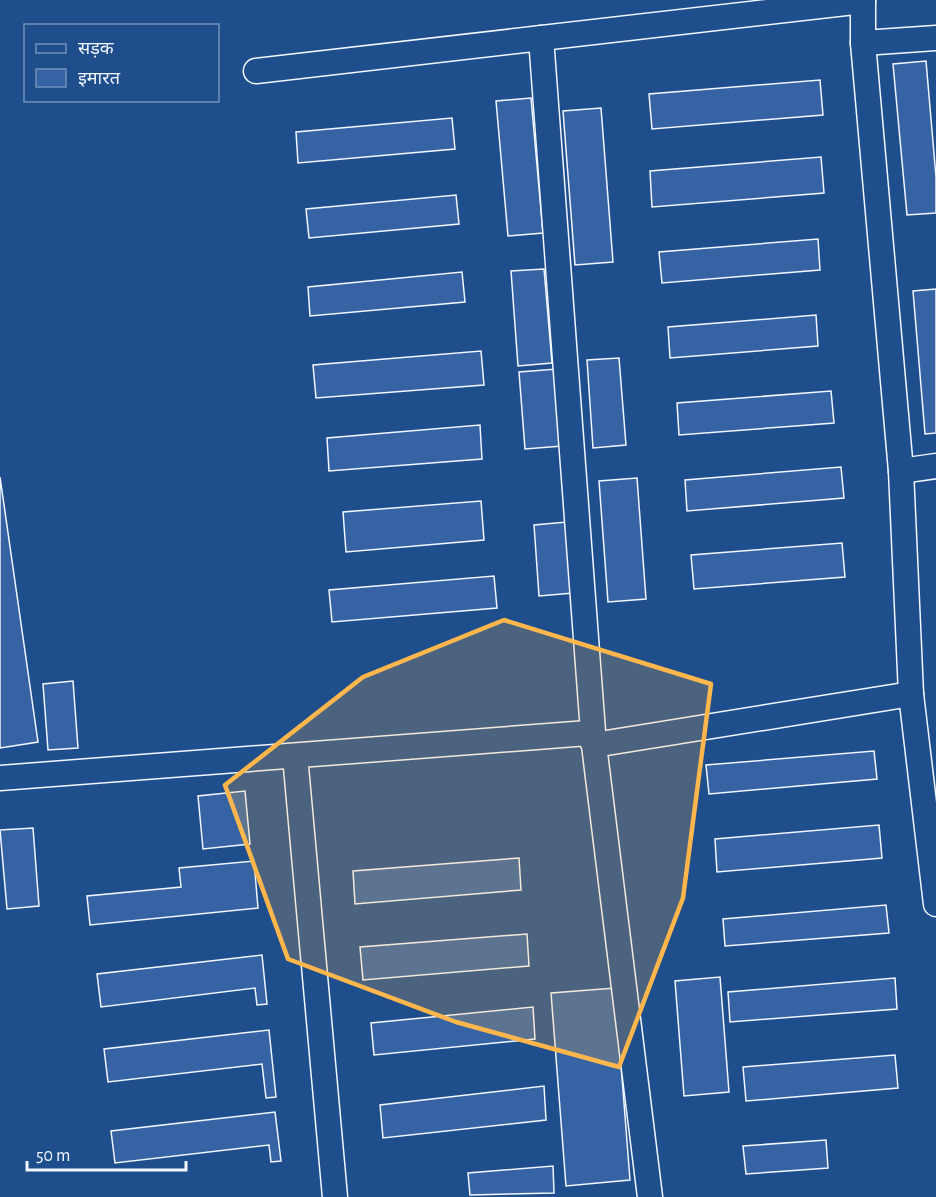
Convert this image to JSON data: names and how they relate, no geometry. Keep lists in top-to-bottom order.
{
  "legend": ["सड़क", "इमारत"],
  "scale_bar": "50 m"
}
